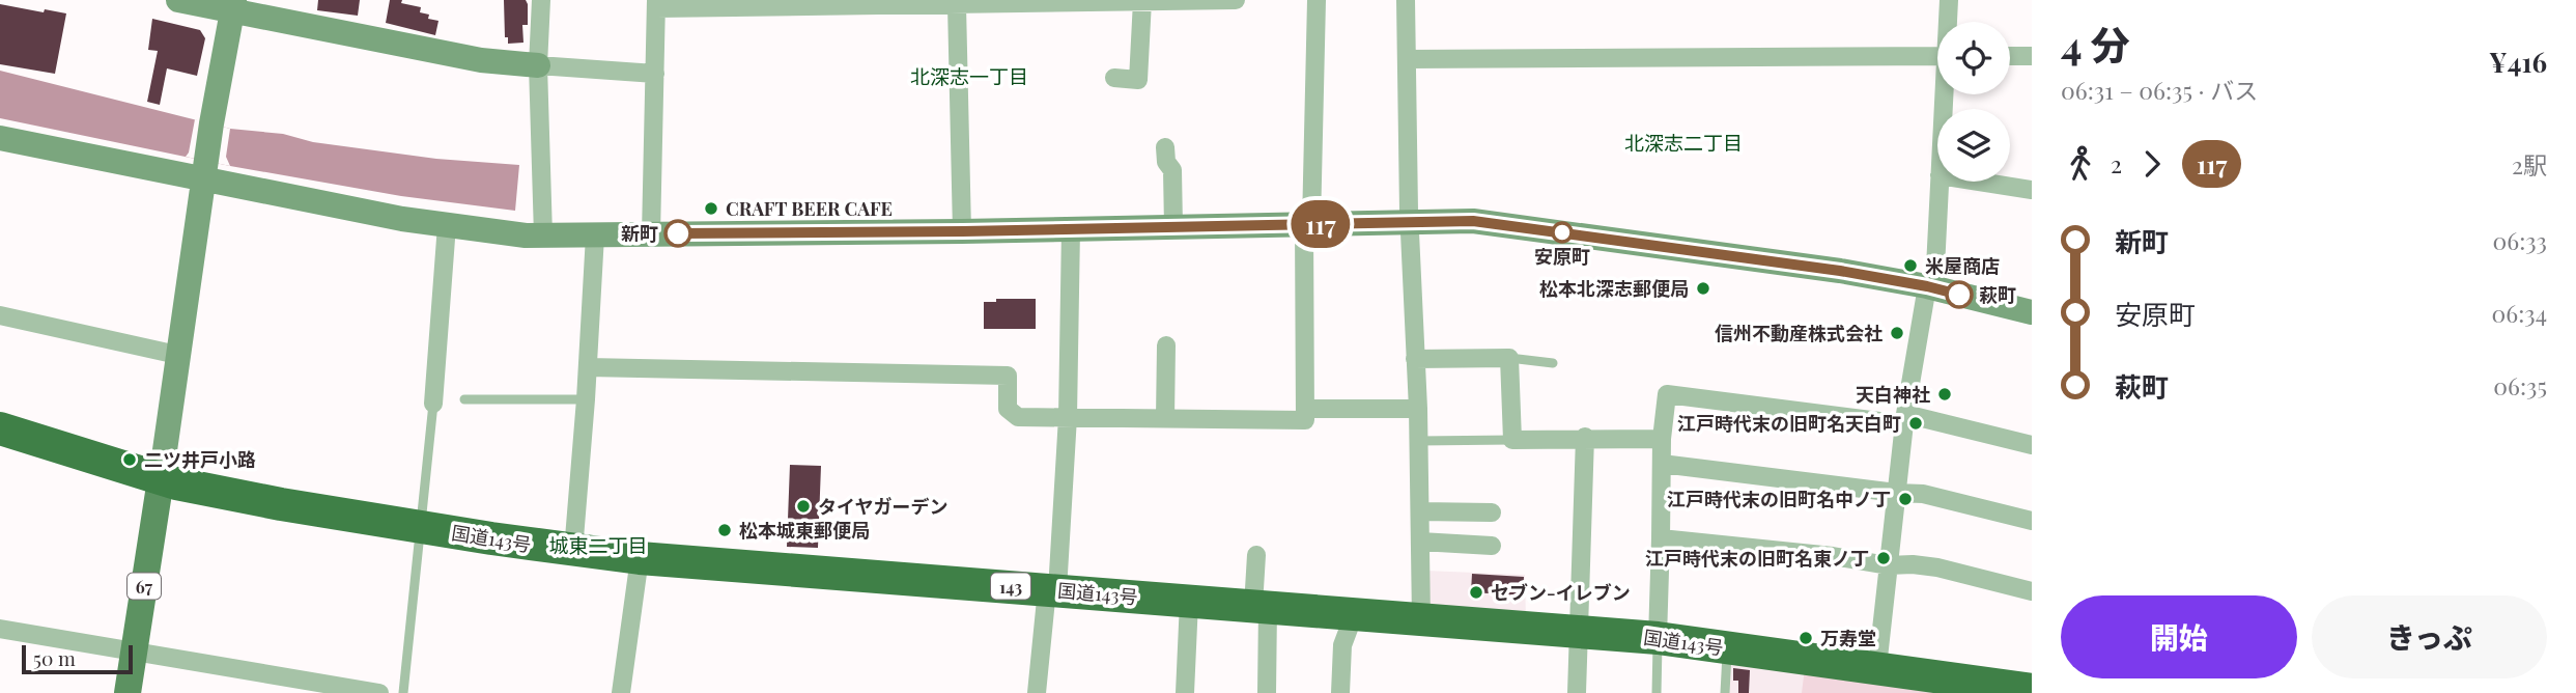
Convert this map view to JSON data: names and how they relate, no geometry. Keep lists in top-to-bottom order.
{
  "streets": {
    "highway": ["国道143号", "143"],
    "main road": ["67"]
  },
  "crossings": [
    ["国道143号", "67"]
  ],
  "districts": ["北深志一丁目", "北深志二丁目", "城東二丁目"],
  "places": [
    "CRAFT BEER CAFE",
    "安原町",
    "新町",
    "米屋商店",
    "松本北深志郵便局",
    "萩町",
    "信州不動産株式会社",
    "天白神社",
    "江戸時代末の旧町名天白町",
    "二ツ井戸小路",
    "江戸時代末の旧町名中ノ丁",
    "タイヤガーデン",
    "松本城東郵便局",
    "江戸時代末の旧町名東ノ丁",
    "セブン-イレブン",
    "万寿堂"
  ],
  "lines": ["bus line 117"],
  "scale_bar": "50 m",
  "page": {
    "on_map": "117",
    "heading": ["4 分", "06:31 – 06:35 · バス", "¥416"],
    "legs": ["2", "117", "2駅"],
    "list": [
      {
        "name": "新町",
        "value": "06:33"
      },
      {
        "name": "安原町",
        "value": "06:34"
      },
      {
        "name": "萩町",
        "value": "06:35"
      }
    ],
    "buttons": ["開始", "きっぷ"],
    "scale": "50 m"
  }
}
